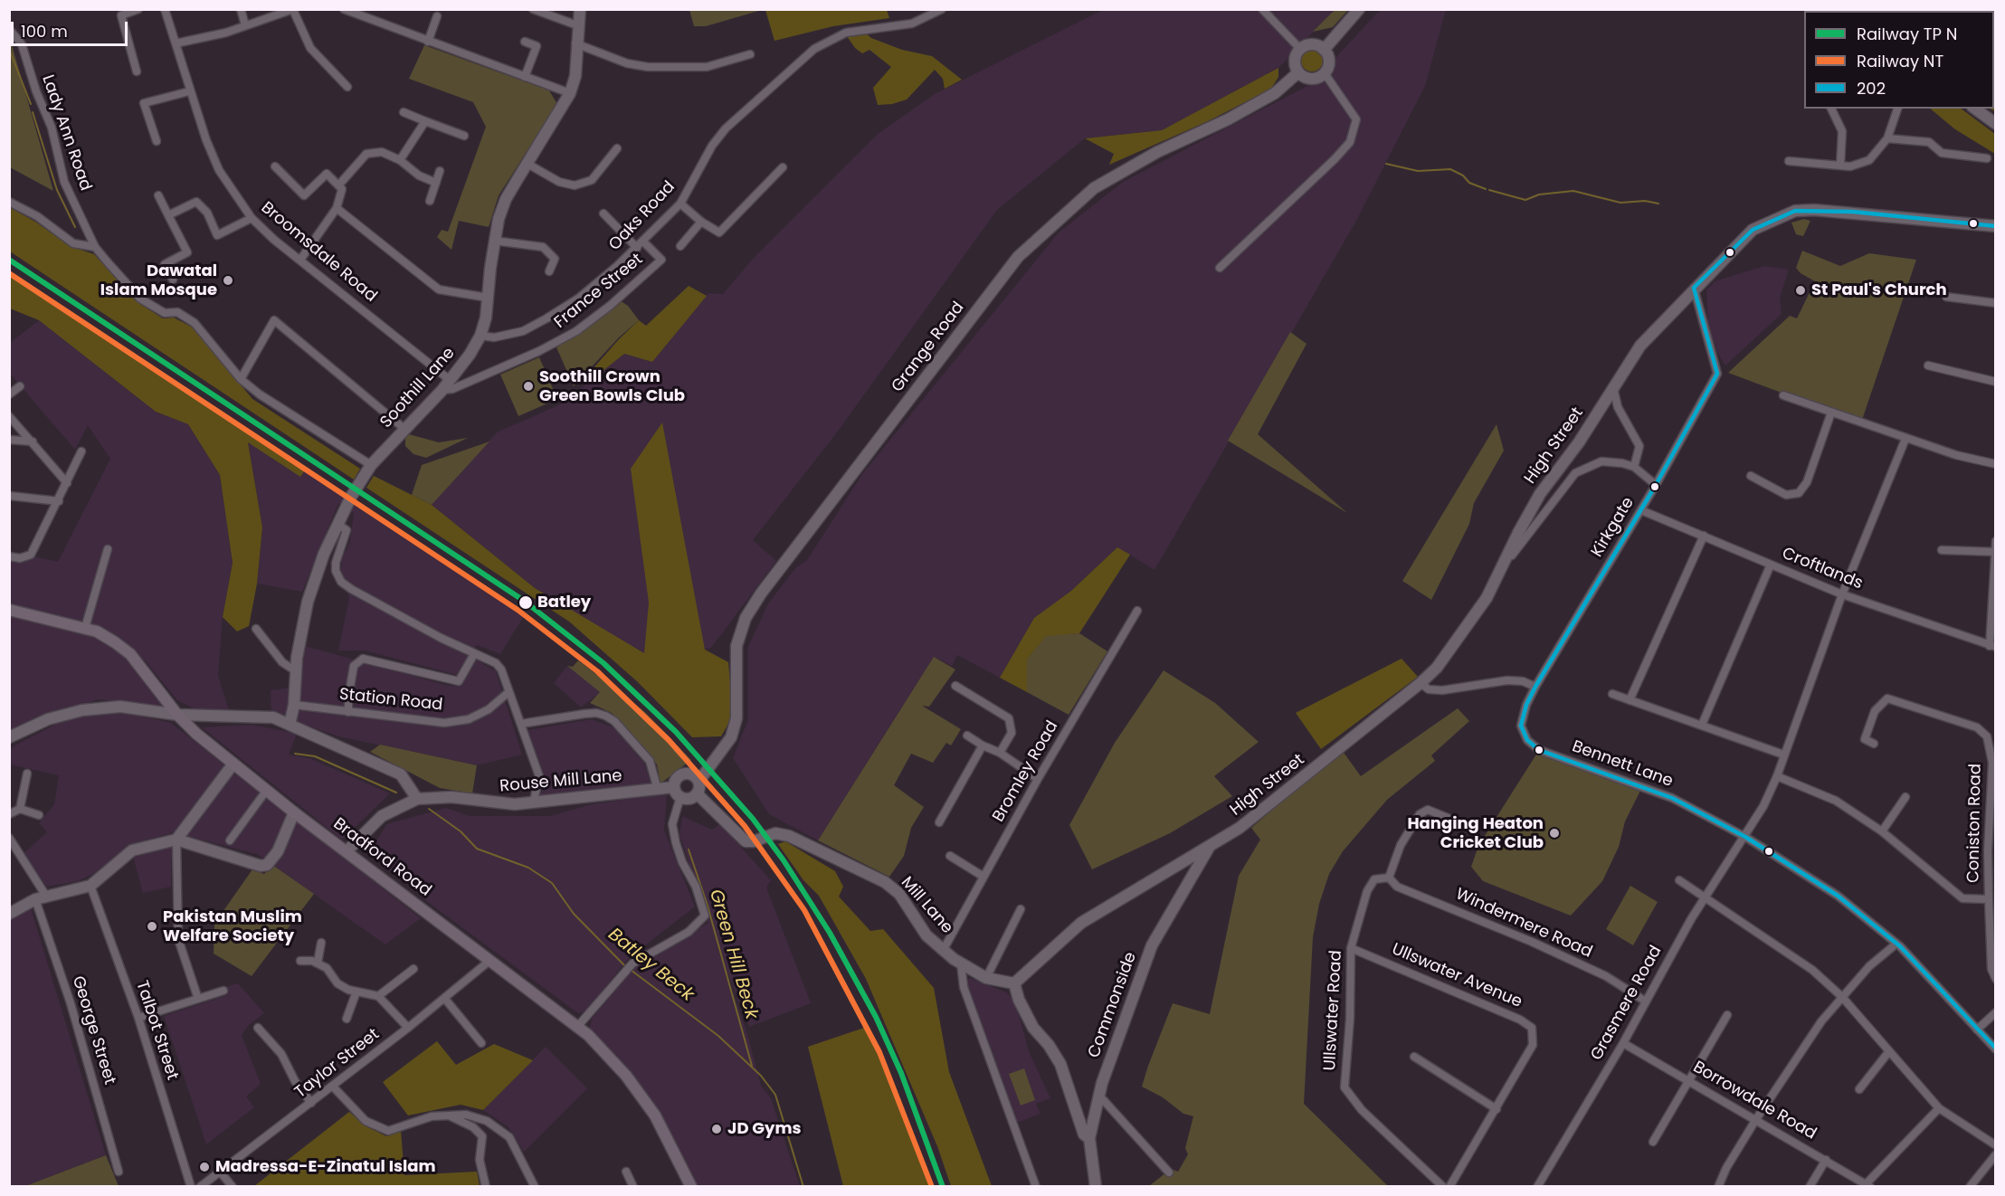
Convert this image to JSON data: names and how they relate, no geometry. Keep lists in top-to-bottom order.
{
  "streets": {
    "main road": ["Bradford Road"],
    "street": [
      "Lady Ann Road",
      "Oaks Road",
      "Broomsdale Road",
      "France Street",
      "Grange Road",
      "Soothill Lane",
      "High Street",
      "Kirkgate",
      "Croftlands",
      "Station Road",
      "Bennett Lane",
      "Bromley Road",
      "Rouse Mill Lane",
      "Coniston Road",
      "Mill Lane",
      "Windermere Road",
      "Ullswater Avenue",
      "Grasmere Road",
      "Commonside",
      "Ullswater Road",
      "George Street",
      "Talbot Street",
      "Taylor Street",
      "Borrowdale Road"
    ]
  },
  "crossings": [
    ["Lady Ann Road", "Soothill Lane"],
    ["Oaks Road", "France Street"],
    ["Oaks Road", "Soothill Lane"],
    ["Broomsdale Road", "Soothill Lane"],
    ["France Street", "Soothill Lane"],
    ["Grange Road", "Rouse Mill Lane"],
    ["Grange Road", "Mill Lane"],
    ["Soothill Lane", "Station Road"],
    ["High Street", "Kirkgate"],
    ["High Street", "Commonside"],
    ["Kirkgate", "Croftlands"],
    ["Kirkgate", "Bennett Lane"],
    ["Croftlands", "Grasmere Road"],
    ["Bennett Lane", "Grasmere Road"],
    ["Bromley Road", "Mill Lane"],
    ["Rouse Mill Lane", "Bradford Road"],
    ["Rouse Mill Lane", "Mill Lane"],
    ["Bradford Road", "Taylor Street"],
    ["Windermere Road", "Grasmere Road"],
    ["Windermere Road", "Ullswater Road"],
    ["Ullswater Avenue", "Ullswater Road"],
    ["Grasmere Road", "Borrowdale Road"]
  ],
  "water": ["Green Hill Beck", "Batley Beck"],
  "places": [
    "Dawatal Islam Mosque",
    "St Paul's Church",
    "Soothill Crown Green Bowls Club",
    "Batley",
    "Hanging Heaton Cricket Club",
    "Pakistan Muslim Welfare Society",
    "JD Gyms",
    "Madressa-E-Zinatul Islam"
  ],
  "lines": ["transit line 202", "rail line NT"],
  "legend": ["Railway TP N", "Railway NT", "202"],
  "scale_bar": "100 m"
}
